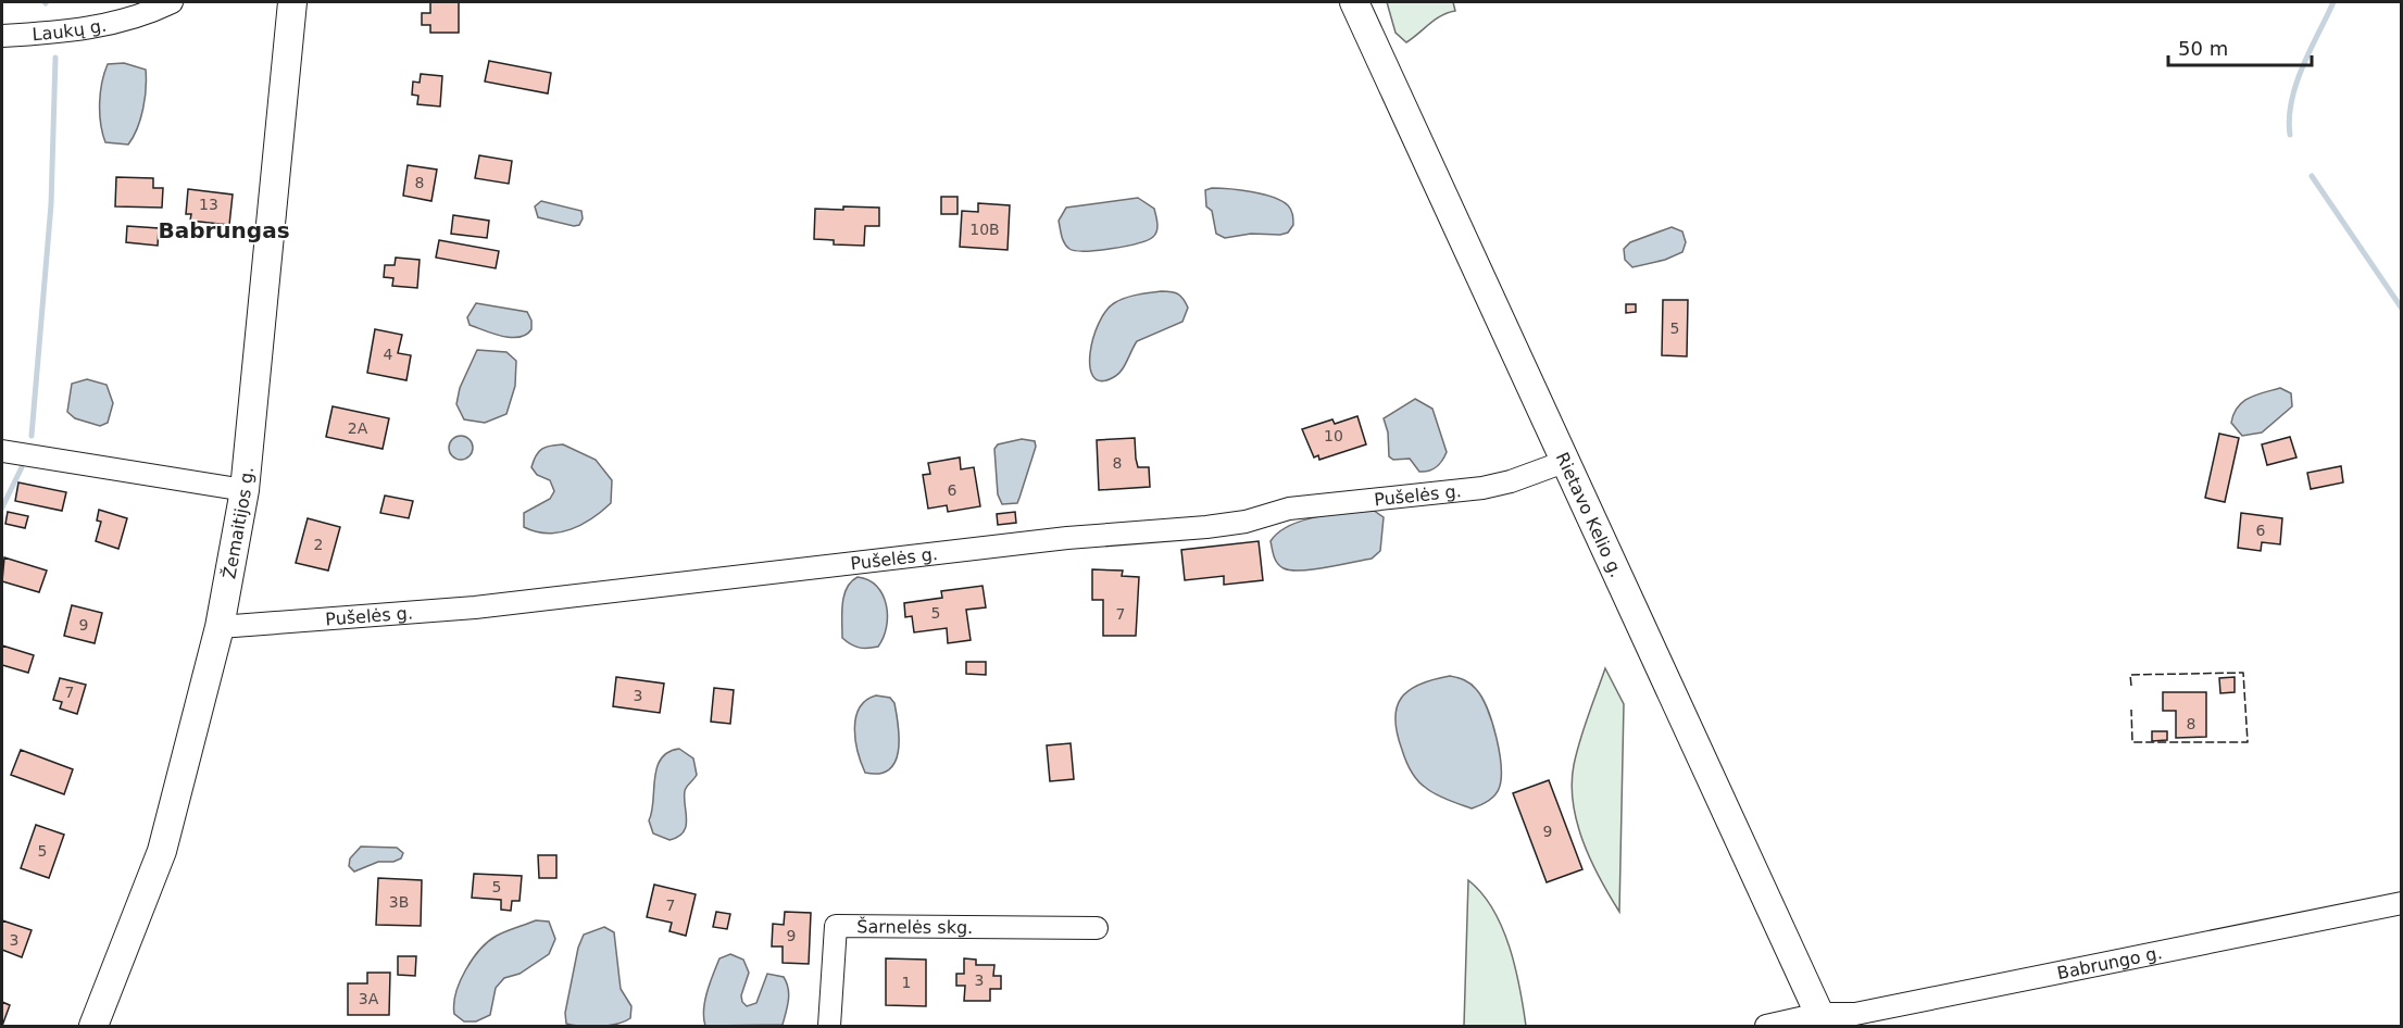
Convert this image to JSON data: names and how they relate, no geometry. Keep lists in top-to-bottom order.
{
  "streets": {
    "main road": ["Rietavo Kelio g.", "Žemaitijos g."],
    "street": [
      "Laukų g.",
      "Pušelės g.",
      "Šarnelės skg.",
      "Babrungo g."
    ]
  },
  "crossings": [
    ["Pušelės g.", "Rietavo Kelio g."],
    ["Pušelės g.", "Žemaitijos g."],
    ["Rietavo Kelio g.", "Babrungo g."]
  ],
  "districts": ["Babrungas"],
  "house_numbers": [
    "8",
    "13",
    "10B",
    "5",
    "4",
    "2A",
    "10",
    "8",
    "6",
    "6",
    "2",
    "5",
    "7",
    "9",
    "7",
    "3",
    "8",
    "9",
    "5",
    "5",
    "3B",
    "7",
    "9",
    "3",
    "3",
    "1",
    "3A"
  ],
  "scale_bar": "50 m"
}
